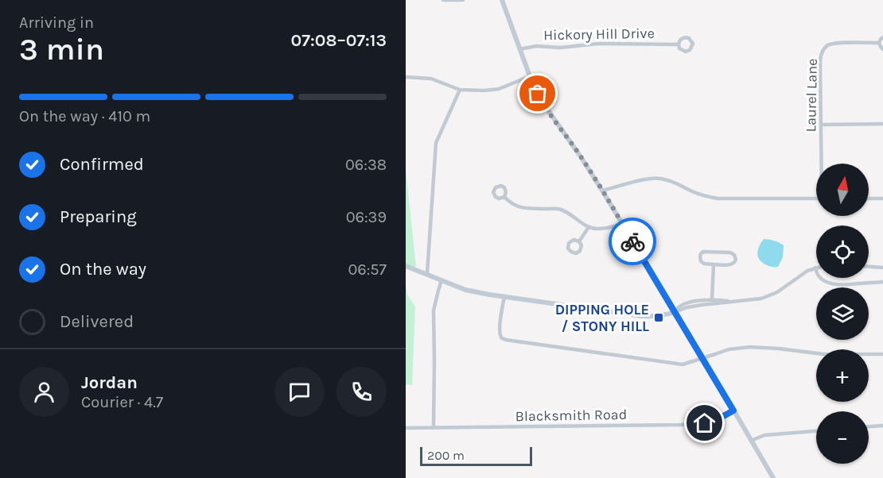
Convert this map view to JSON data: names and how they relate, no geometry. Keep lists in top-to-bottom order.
{
  "streets": {
    "street": ["Hickory Hill Drive", "Laurel Lane", "Blacksmith Road"]
  },
  "places": {
    "transit": ["DIPPING HOLE / STONY HILL"]
  },
  "scale_bar": "200 m",
  "north": "top",
  "page": {
    "heading": ["3 min", "Arriving in", "07:08–07:13"],
    "panel": ["Jordan", "Courier · 4.7"],
    "bar": "On the way · 410 m",
    "list": [
      ["Confirmed", "06:38"],
      ["Preparing", "06:39"],
      ["On the way", "06:57"],
      "Delivered"
    ],
    "map_buttons": ["+", "−"],
    "scale": "200 m"
  }
}
